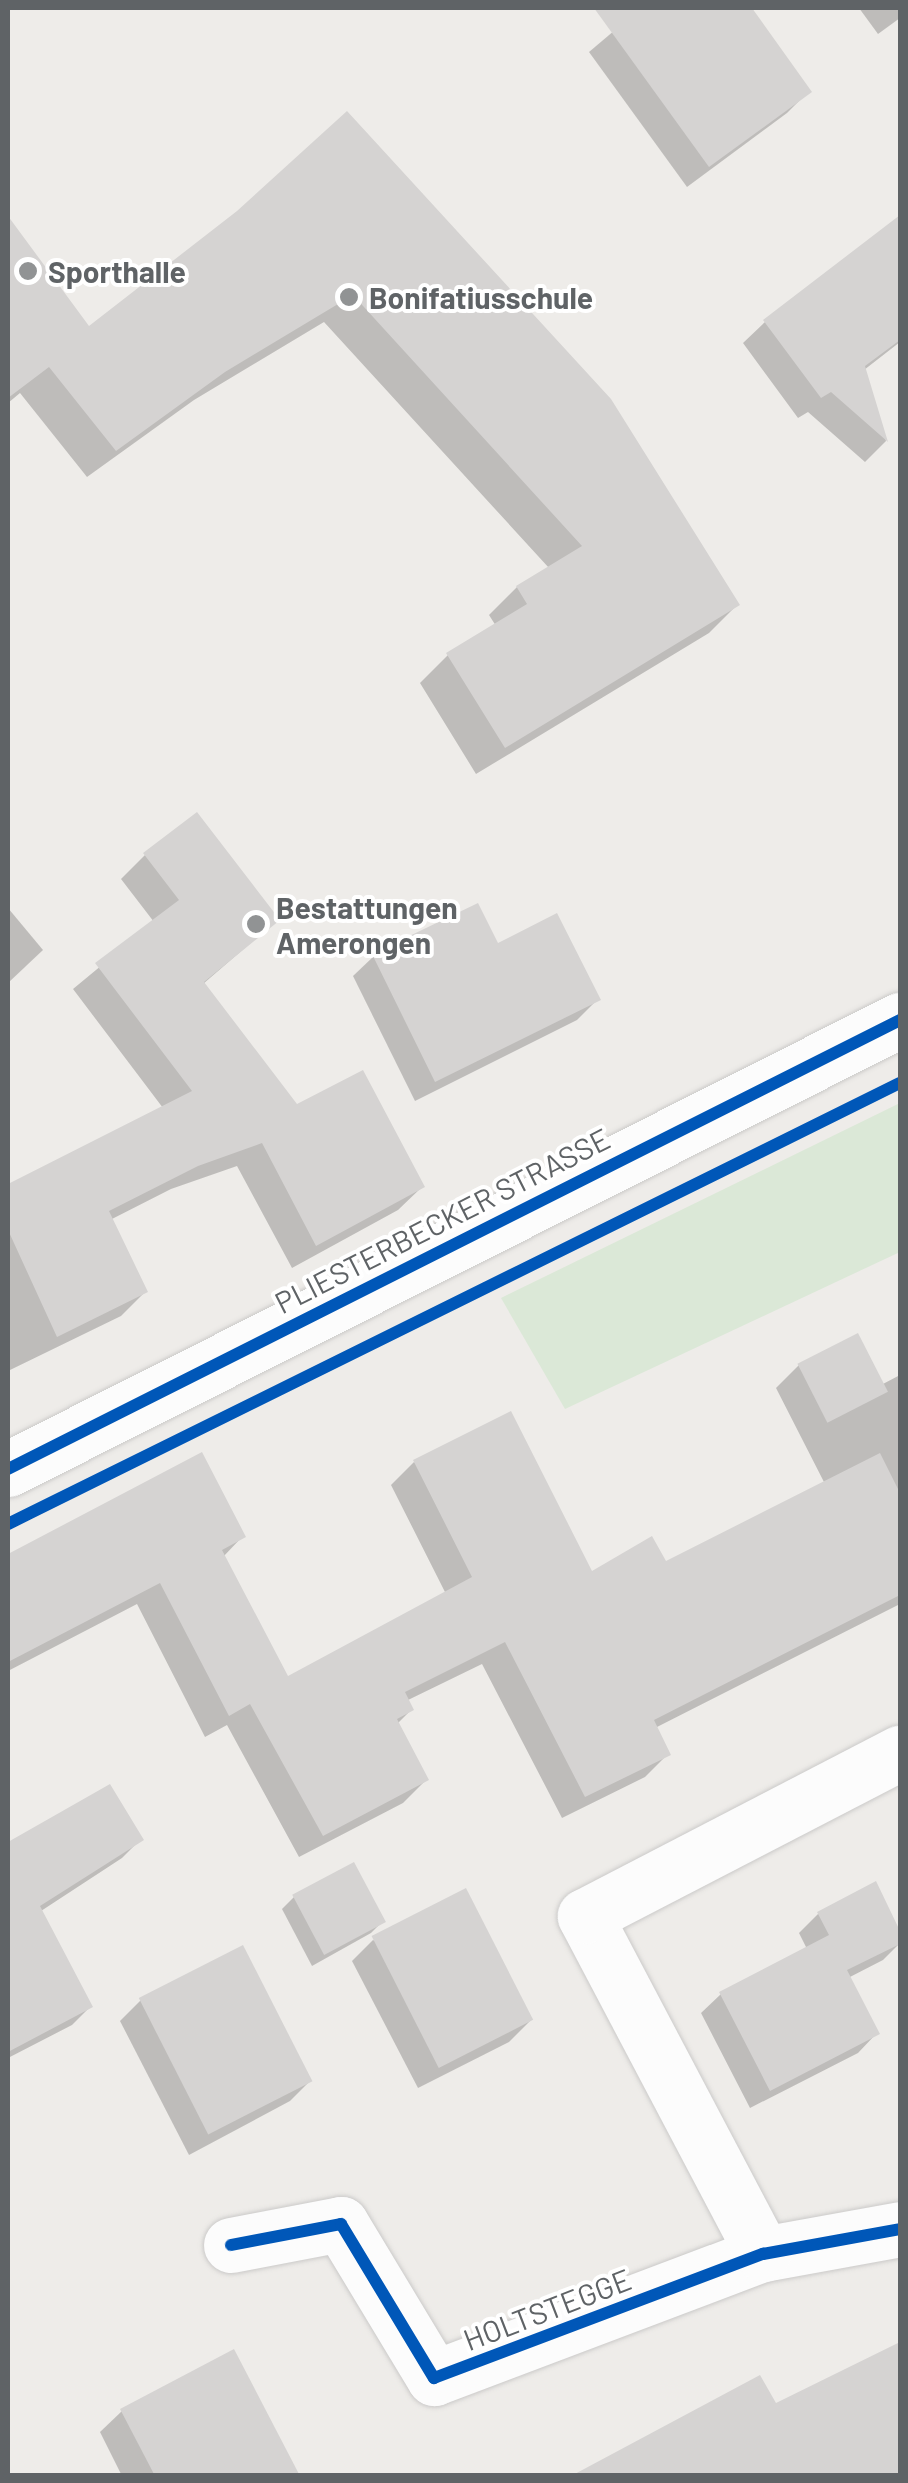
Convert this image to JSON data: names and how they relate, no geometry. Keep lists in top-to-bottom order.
{
  "streets": {
    "street": ["PLIESTERBECKER STRASSE", "HOLTSTEGGE"]
  },
  "places": ["Sporthalle", "Bonifatiusschule", "Bestattungen Amerongen"]
}
